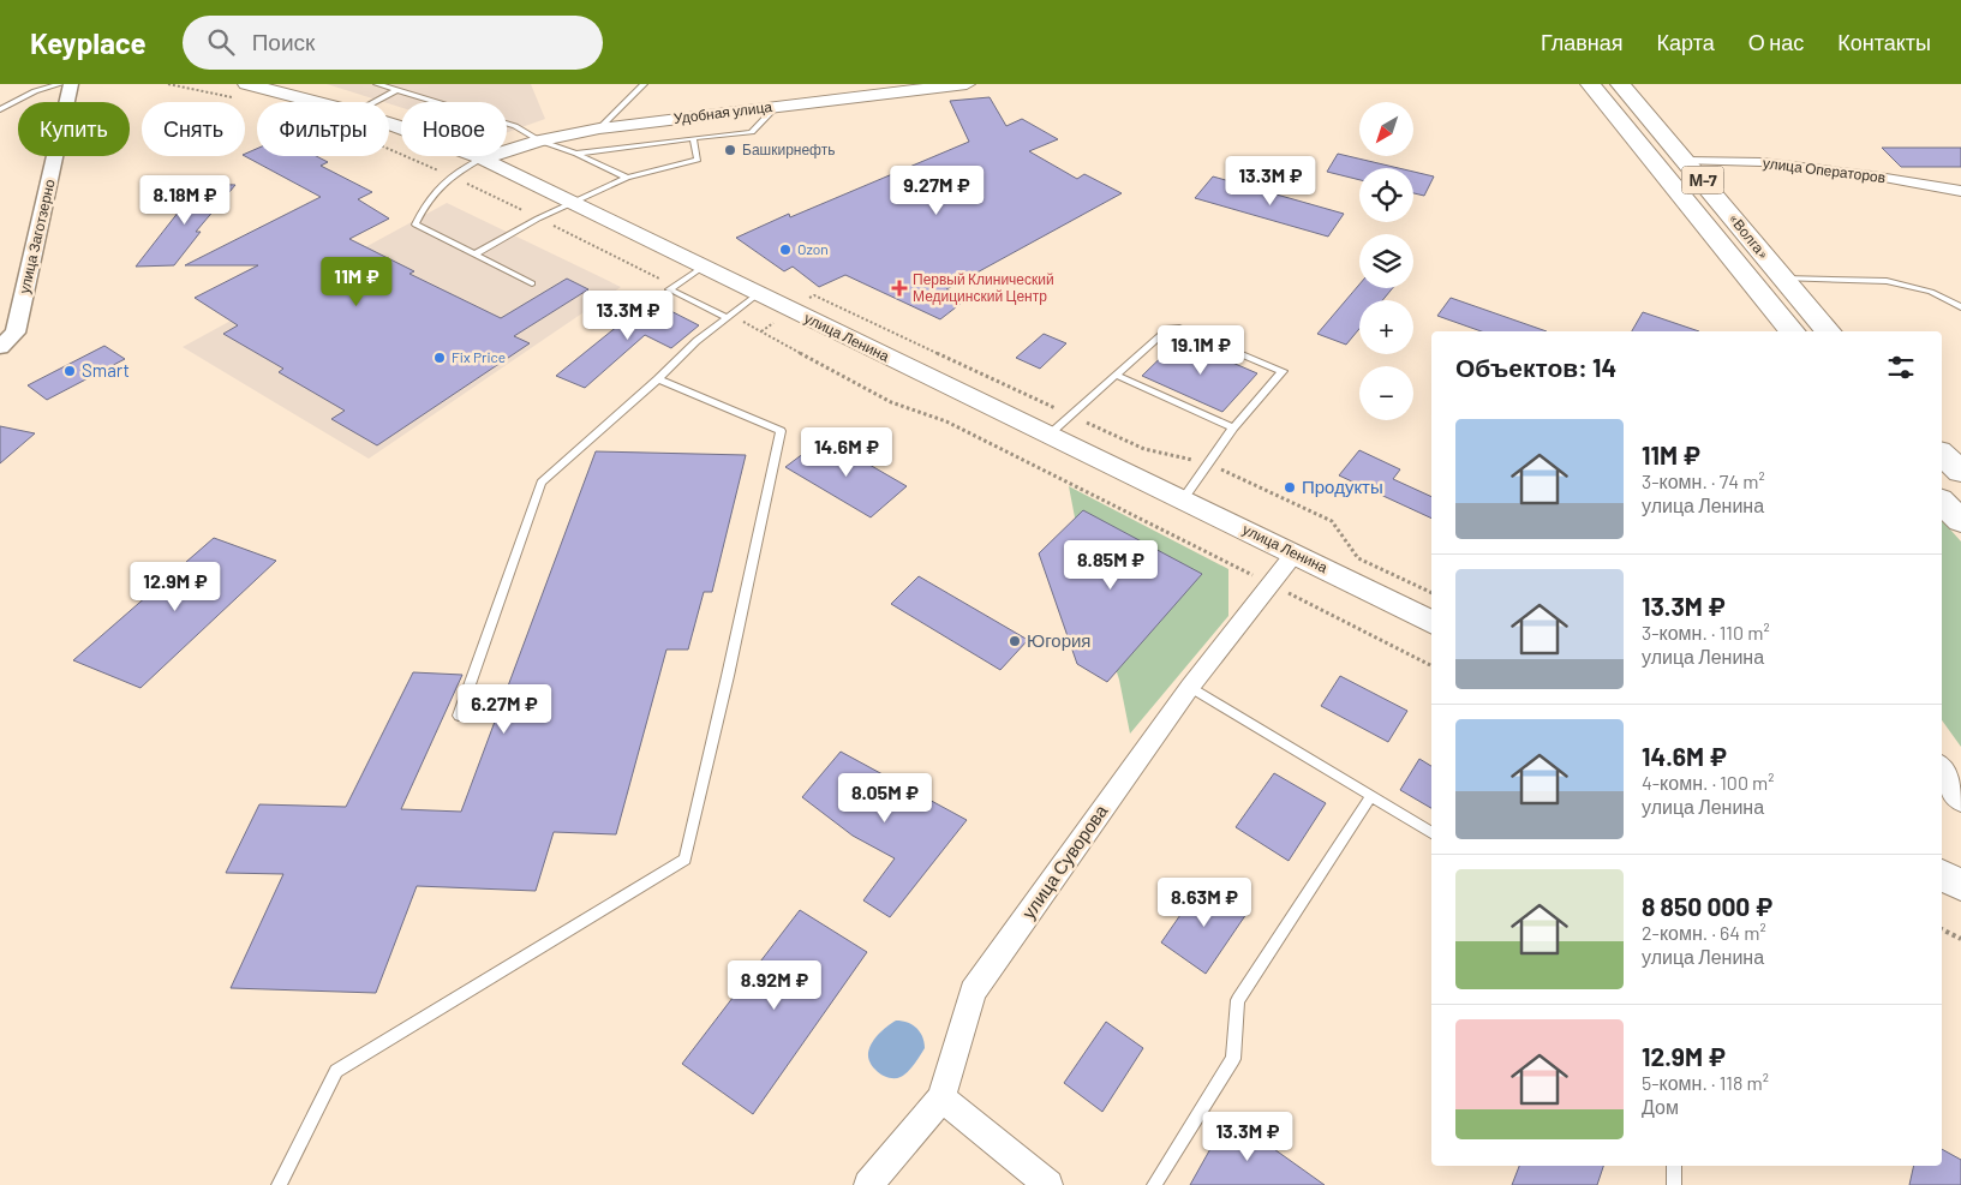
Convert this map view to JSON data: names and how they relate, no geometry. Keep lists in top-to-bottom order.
{
  "streets": {
    "highway": ["М-7", "«Волга»"],
    "main road": ["Удобная улица", "улица Ленина"],
    "street": ["улица Операторов", "улица Заготзерно", "улица Суворова"]
  },
  "crossings": [
    ["Удобная улица", "улица Ленина"],
    ["улица Операторов", "«Волга»"],
    ["улица Ленина", "улица Суворова"]
  ],
  "places": {
    "other": [
      "Башкирнефть",
      "Ozon",
      "Fix Price",
      "Smart",
      "Продукты",
      "Югория"
    ],
    "health": ["Первый Клинический Медицинский Центр"]
  },
  "north": "bottom left",
  "page": {
    "header": "Keyplace",
    "search": "Поиск",
    "nav": [
      "Главная",
      "Карта",
      "О нас",
      "Контакты"
    ],
    "map_buttons": ["+", "−"],
    "chip": [
      "Купить",
      "Снять",
      "Фильтры",
      "Новое"
    ],
    "price": [
      "13.3M ₽",
      "9.27M ₽",
      "8.18M ₽",
      "11M ₽",
      "13.3M ₽",
      "19.1M ₽",
      "14.6M ₽",
      "8.85M ₽",
      "12.9M ₽",
      "6.27M ₽",
      "8.05M ₽",
      "8.63M ₽",
      "8.92M ₽",
      "13.3M ₽"
    ],
    "heading": "Объектов: 14",
    "list": [
      {
        "name": "11M ₽",
        "note": "3-комн. · 74 m² · улица Ленина"
      },
      {
        "name": "13.3M ₽",
        "note": "3-комн. · 110 m² · улица Ленина"
      },
      {
        "name": "14.6M ₽",
        "note": "4-комн. · 100 m² · улица Ленина"
      },
      {
        "name": "8 850 000 ₽",
        "note": "2-комн. · 64 m² · улица Ленина"
      },
      {
        "name": "12.9M ₽",
        "note": "5-комн. · 118 m² · Дом"
      }
    ]
  }
}
